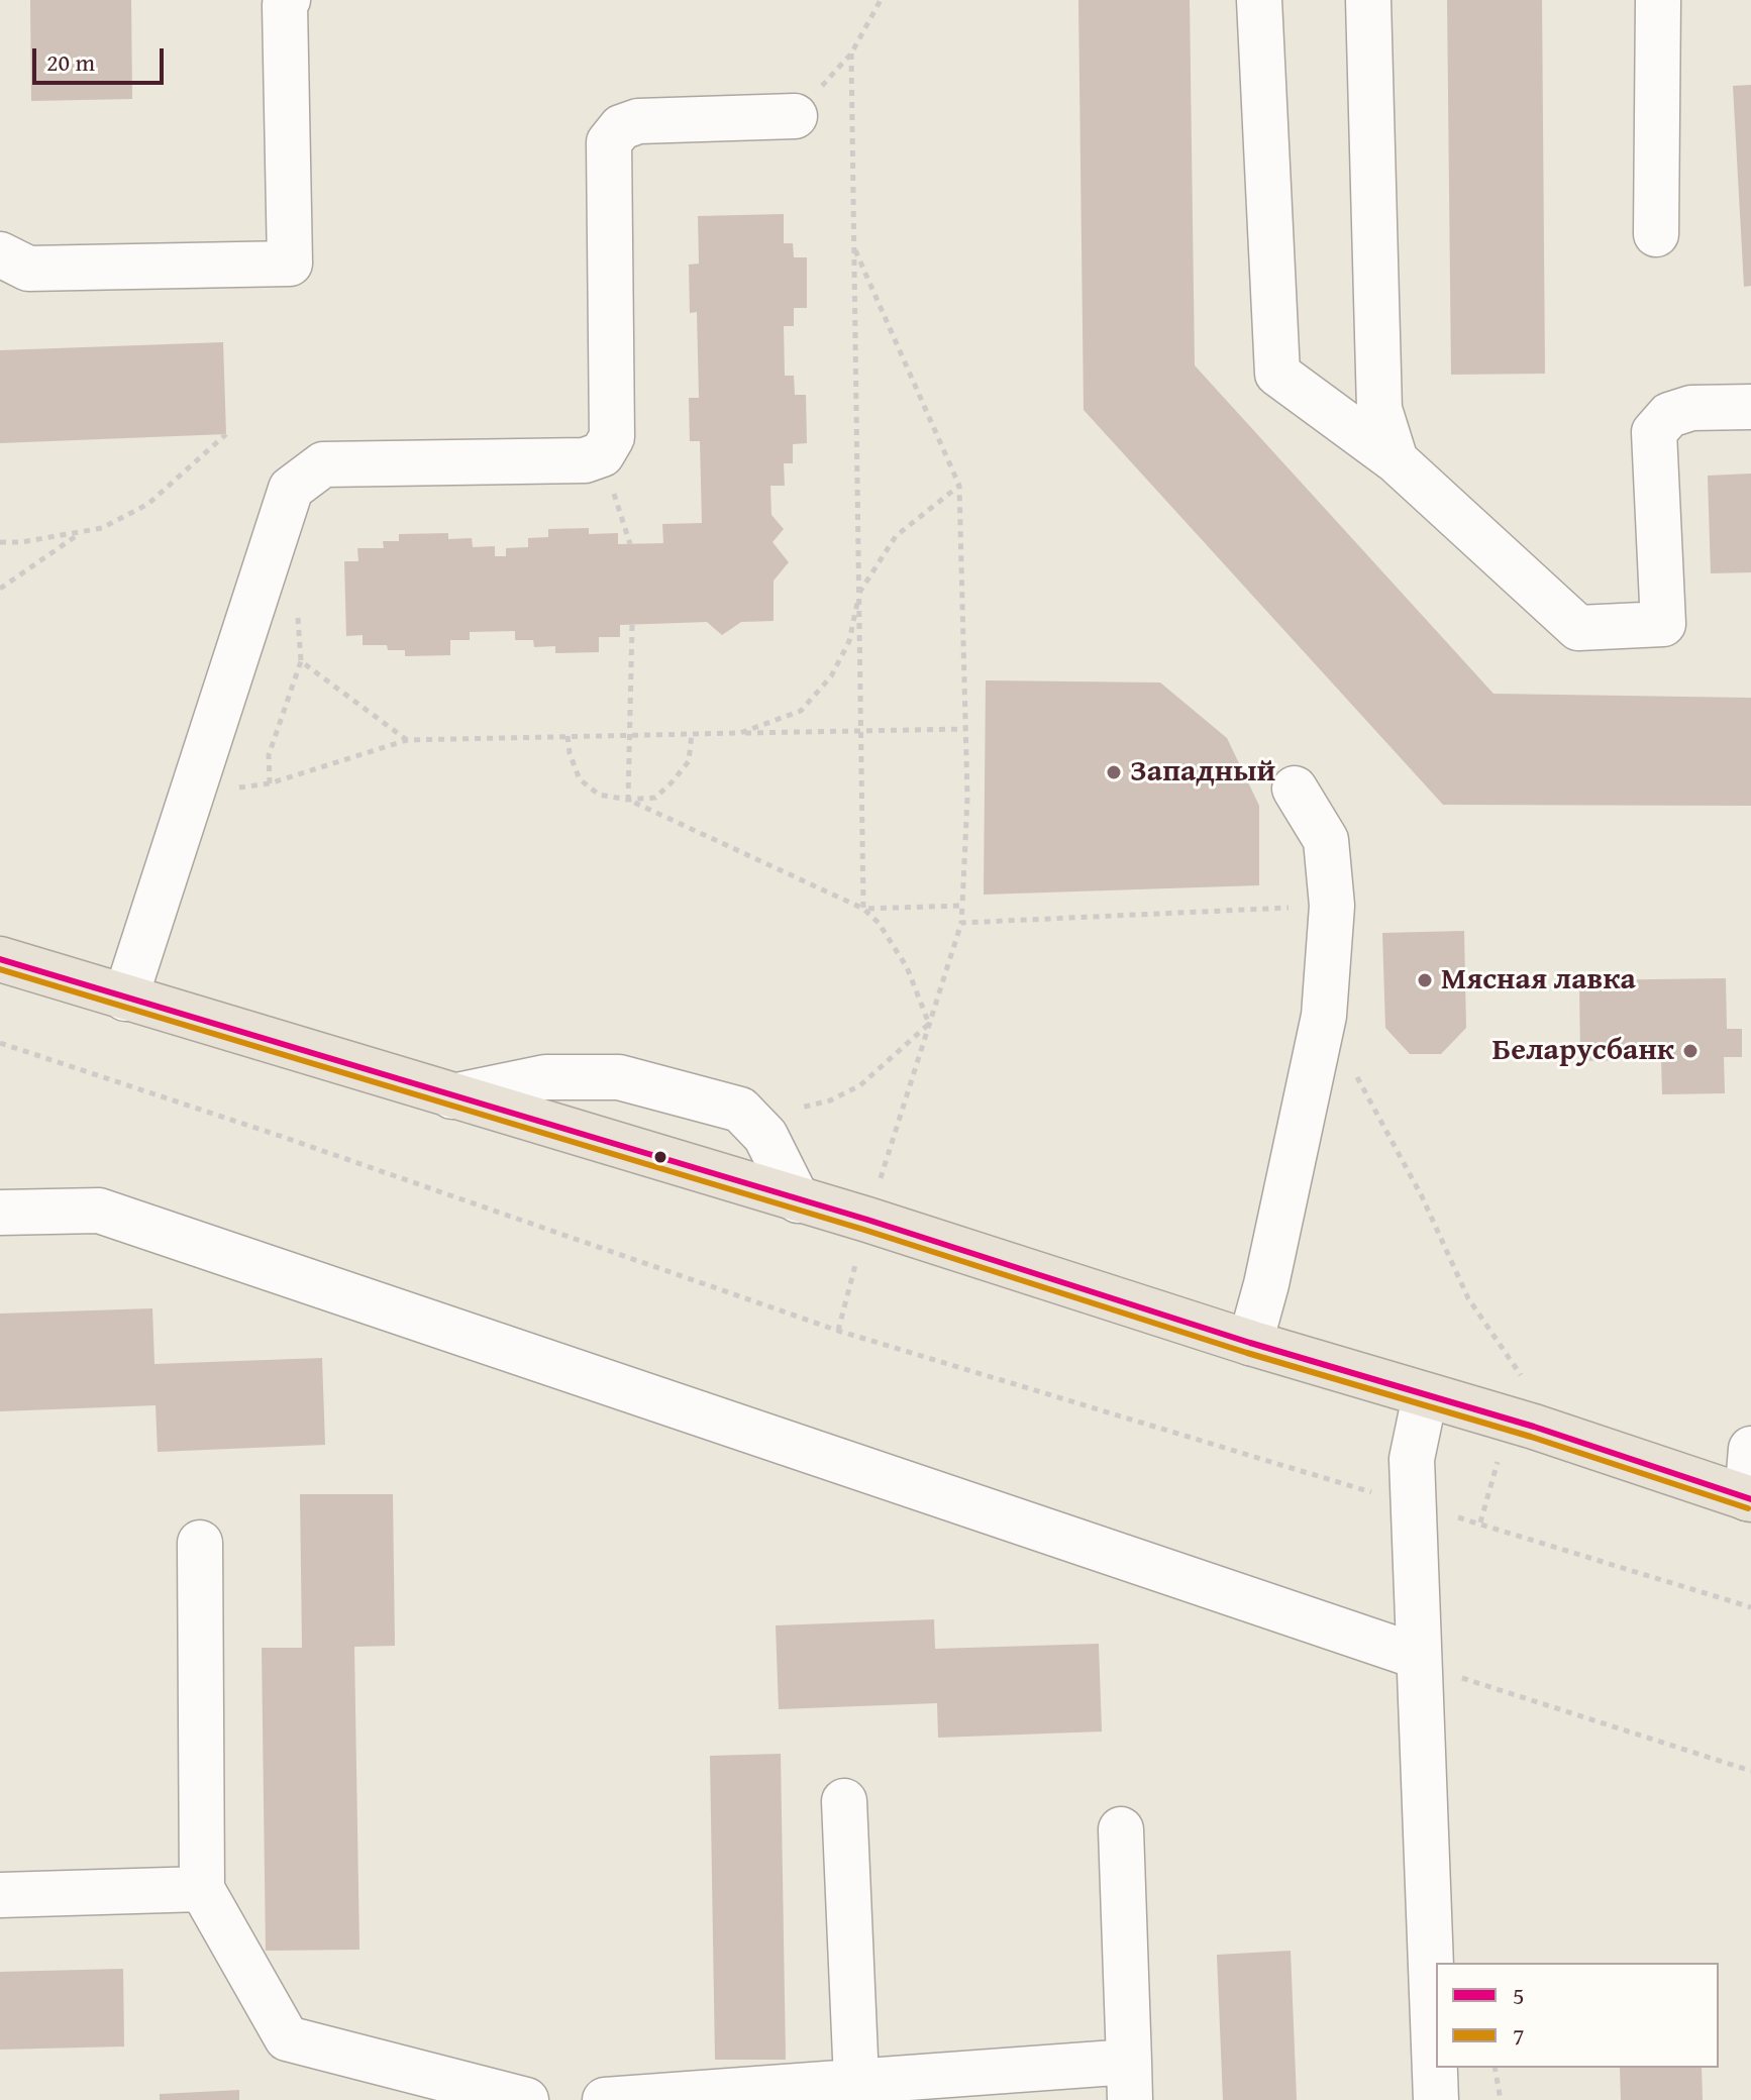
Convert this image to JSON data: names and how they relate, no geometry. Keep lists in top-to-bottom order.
{
  "places": ["Западный", "Мясная лавка", "Беларусбанк"],
  "lines": ["transit line 5", "transit line 7"],
  "legend": ["5", "7"],
  "scale_bar": "20 m"
}
